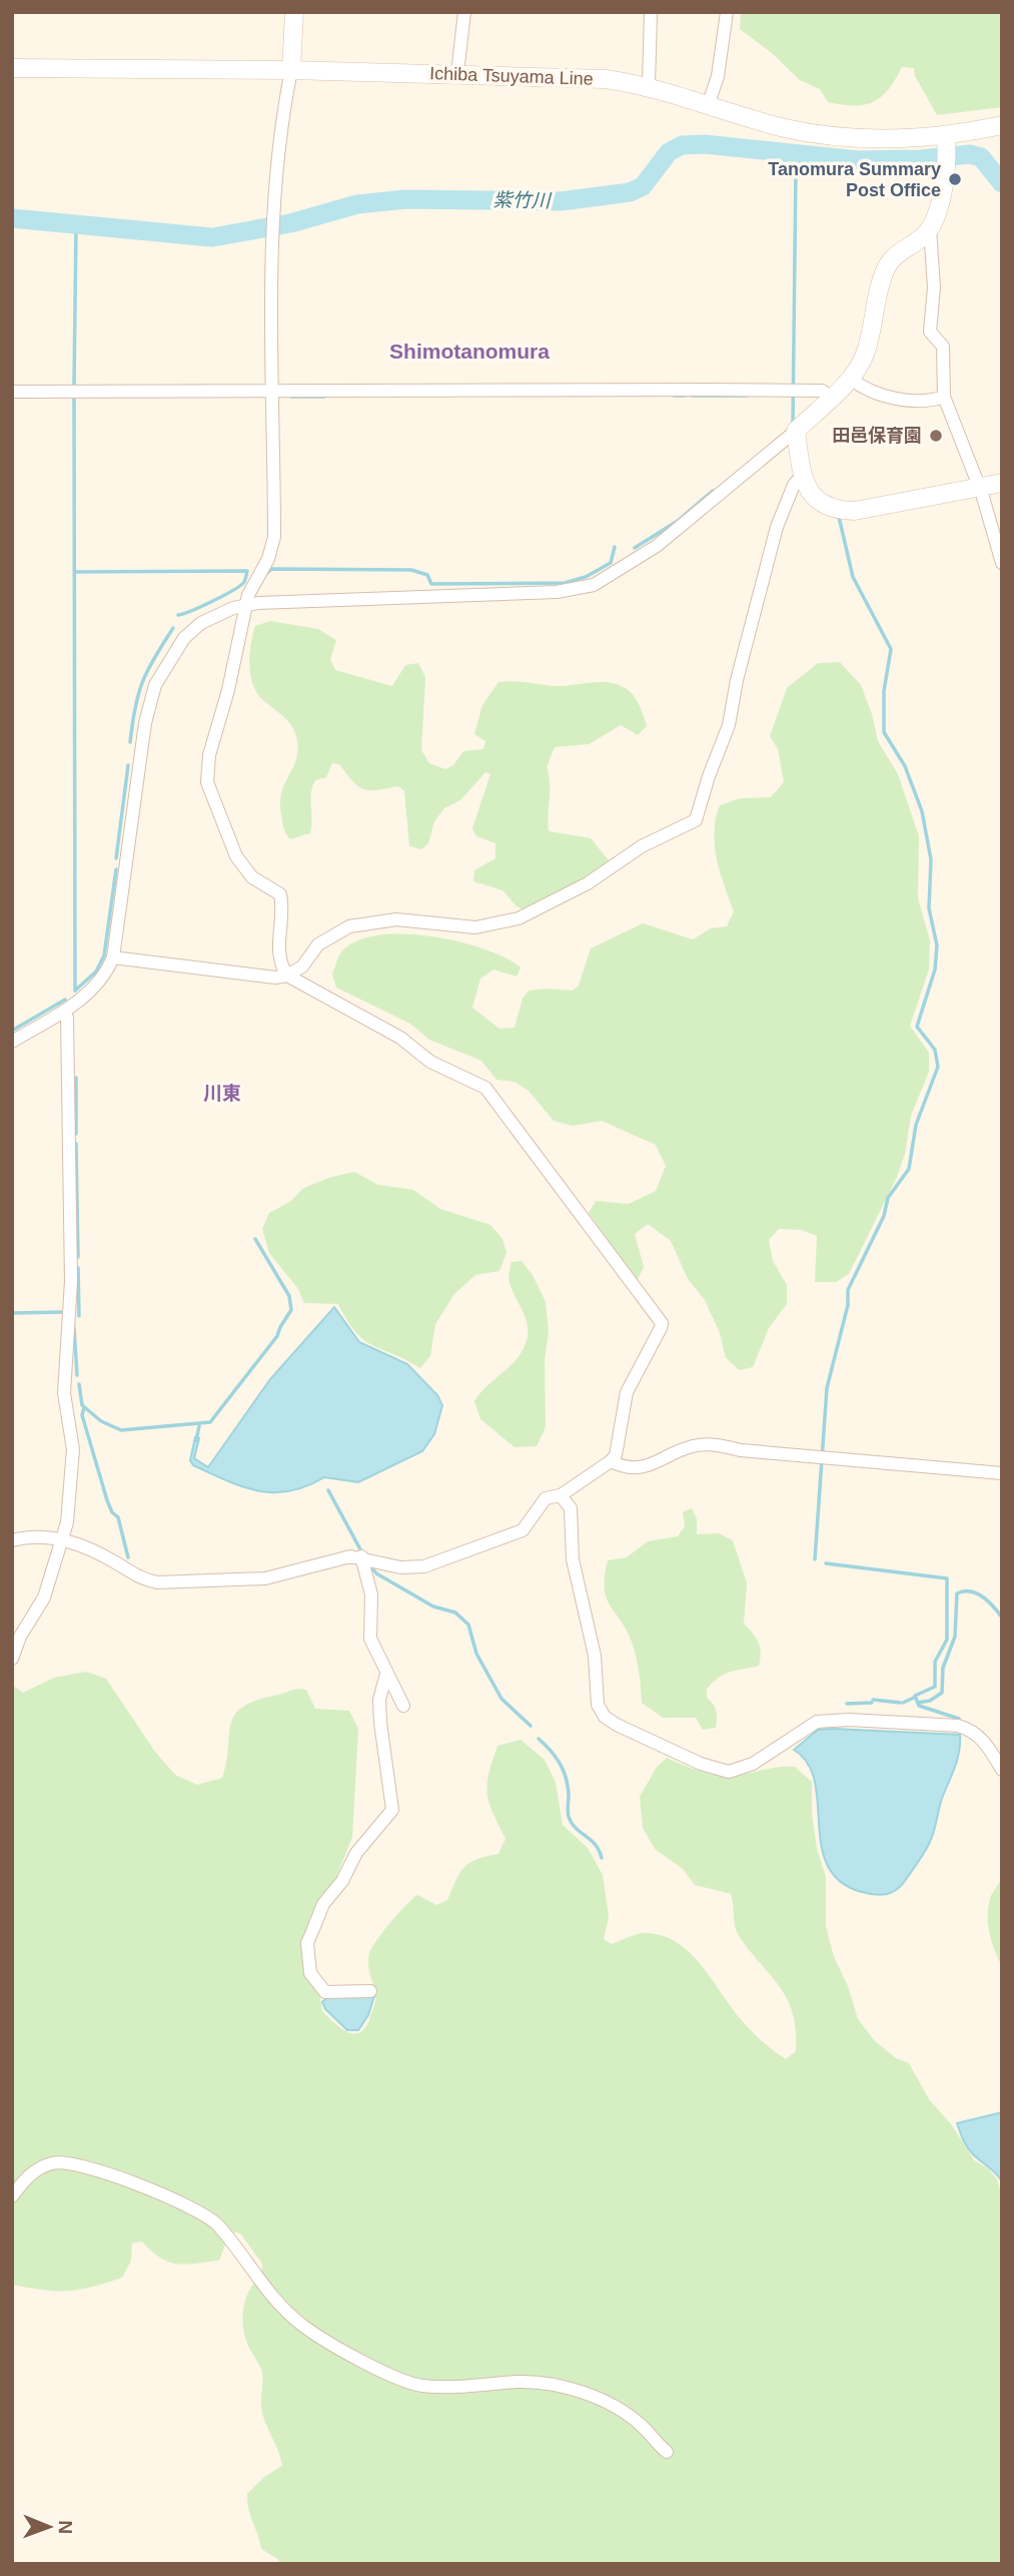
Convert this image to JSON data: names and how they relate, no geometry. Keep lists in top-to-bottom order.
{
  "streets": {
    "main road": ["Ichiba Tsuyama Line"]
  },
  "districts": ["Shimotanomura", "川東"],
  "water": ["紫竹川"],
  "places": ["Tanomura Summary Post Office", "田邑保育園"],
  "north": "right"
}
